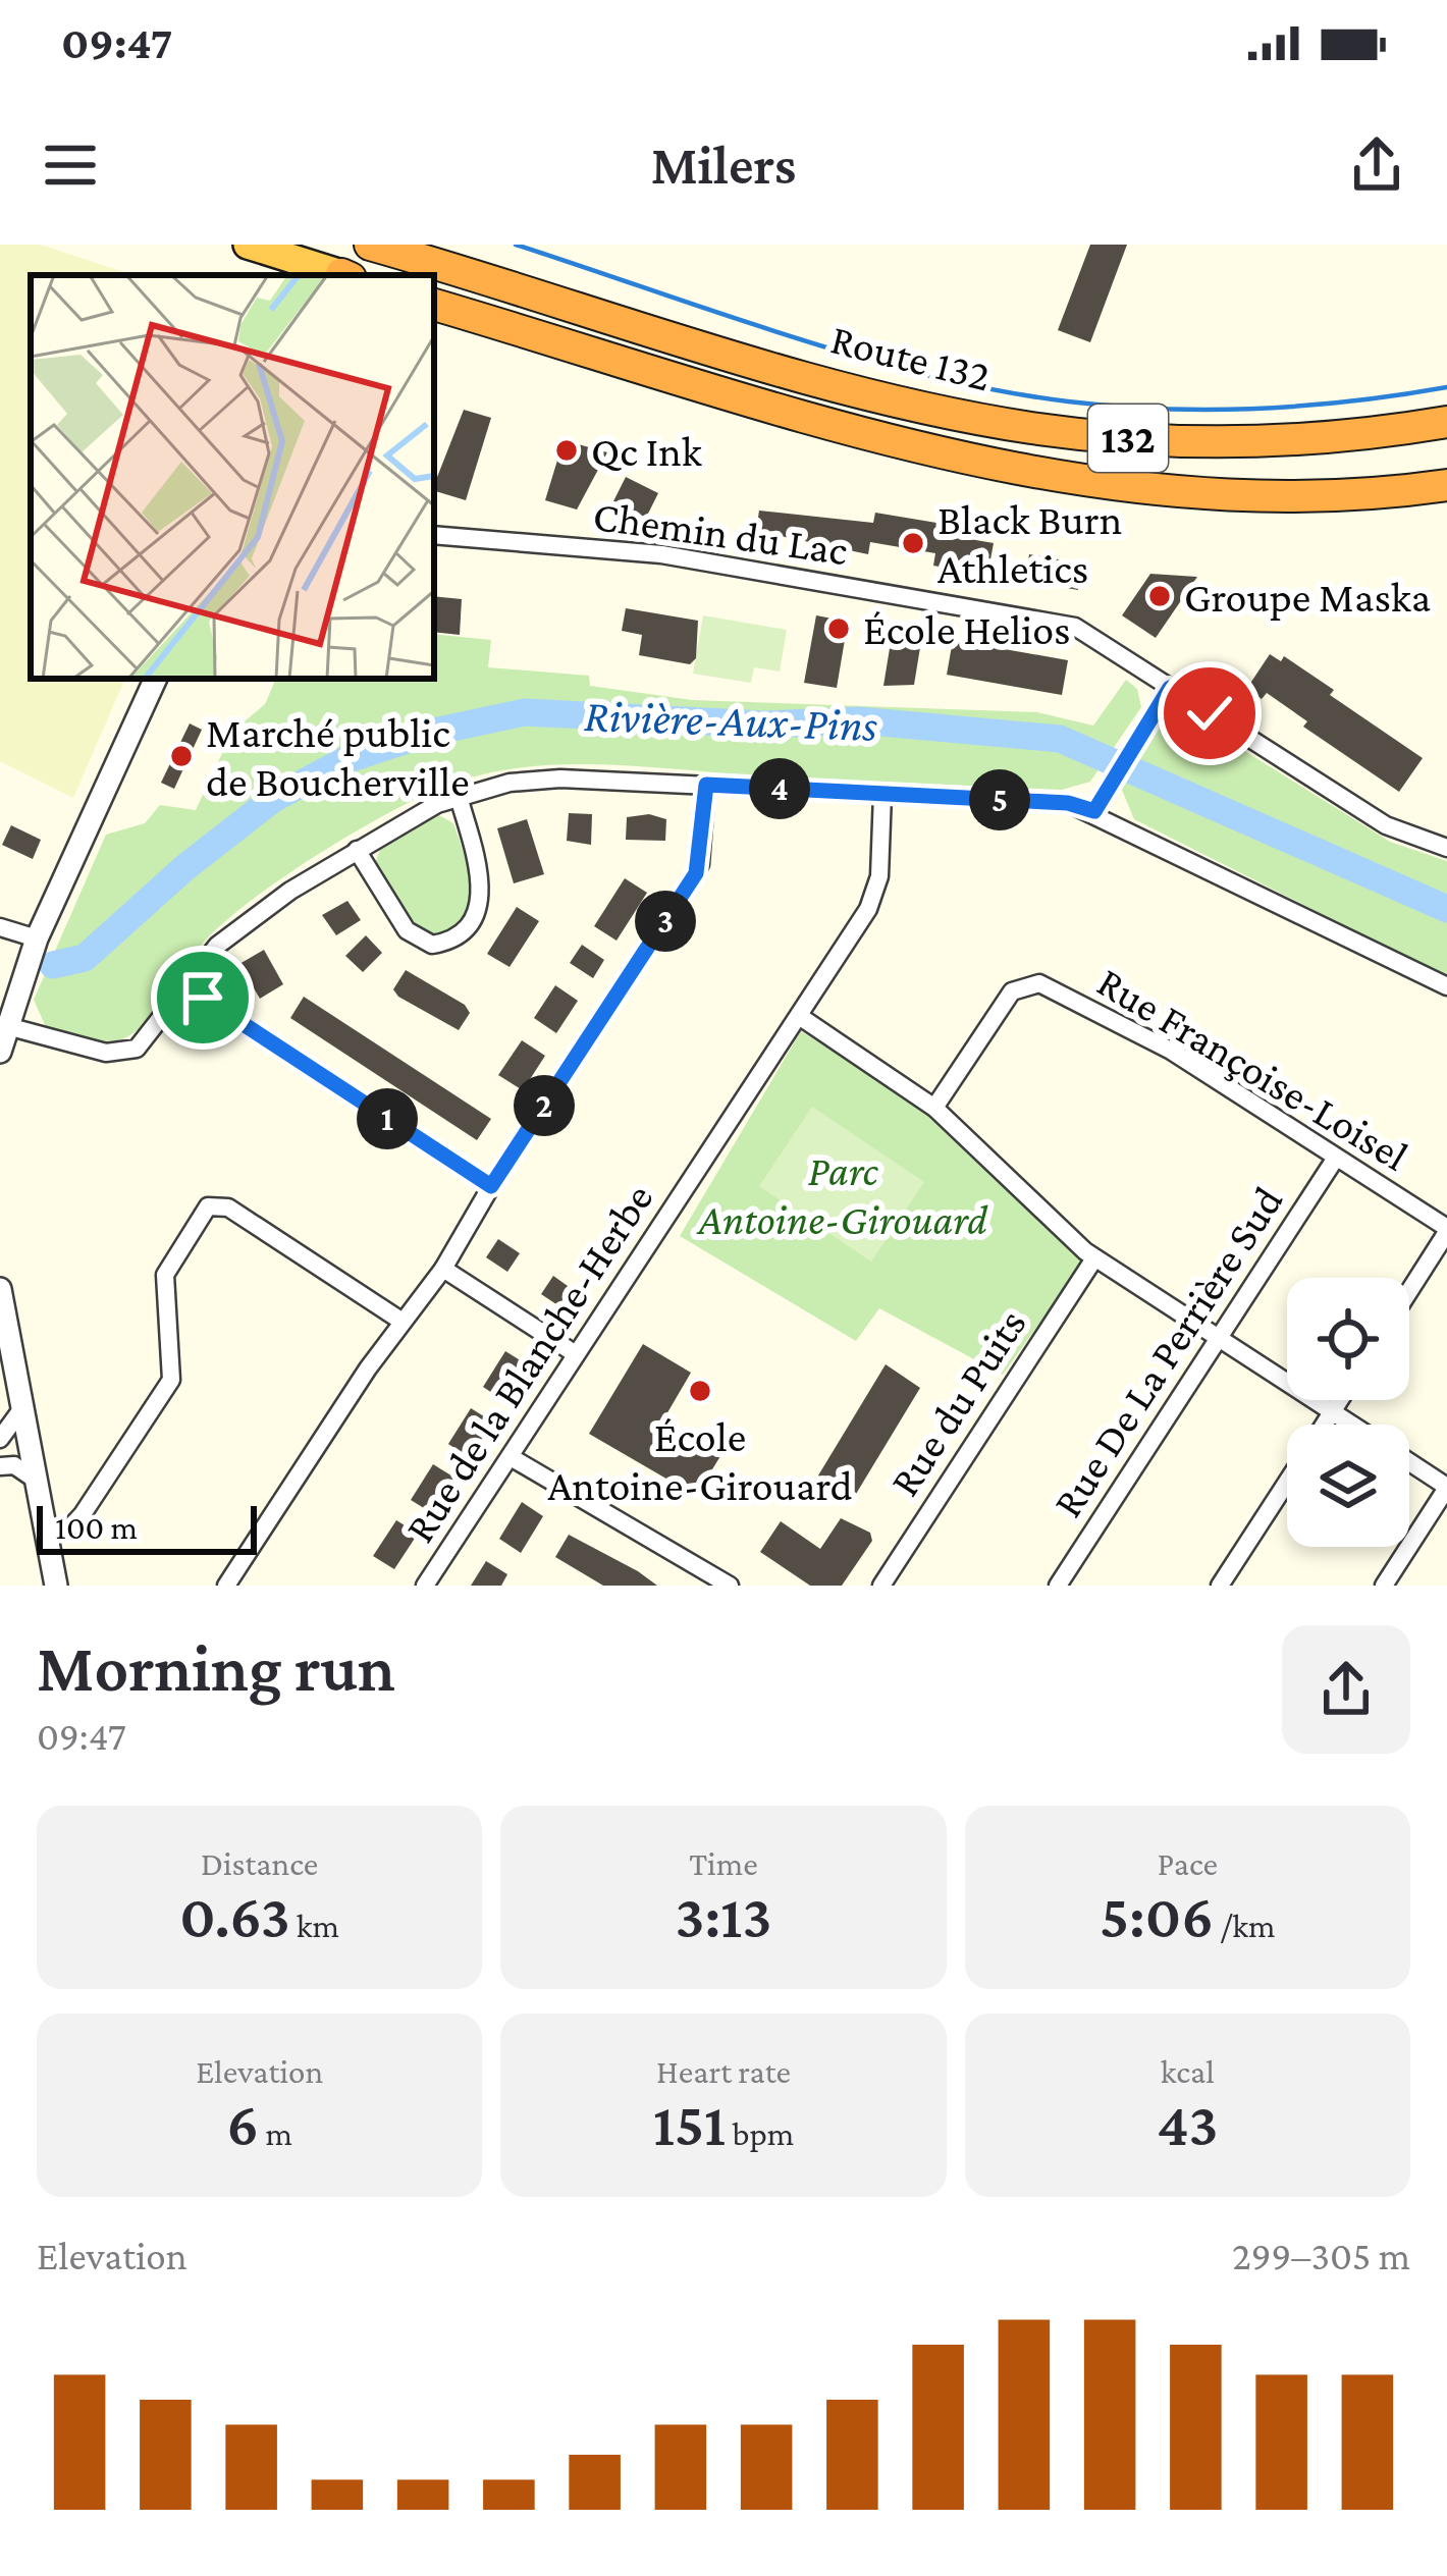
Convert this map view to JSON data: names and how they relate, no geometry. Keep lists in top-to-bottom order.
{
  "streets": {
    "highway": ["Route 132", "132"],
    "street": [
      "Chemin du Lac",
      "Rue Françoise-Loisel",
      "Rue De La Perrière Sud",
      "Rue de la Blanche-Herbe",
      "Rue du Puits"
    ]
  },
  "crossings": [
    ["Rue Françoise-Loisel", "Rue De La Perrière Sud"]
  ],
  "water": ["Rivière-Aux-Pins"],
  "parks": ["Parc Antoine-Girouard"],
  "places": [
    "Qc Ink",
    "Black Burn Athletics",
    "Groupe Maska",
    "École Helios",
    "Marché public de Boucherville",
    "École Antoine-Girouard"
  ],
  "scale_bar": "100 m",
  "page": {
    "status": "09:47",
    "header": "Milers",
    "pins": [
      "4",
      "5",
      "3",
      "2",
      "1"
    ],
    "scale": "100 m",
    "heading": ["Morning run", "09:47"],
    "stats": [
      ["Distance", "0.63 km"],
      ["Time", "3:13"],
      ["Pace", "5:06 /km"],
      ["Elevation", "6 m"],
      ["Heart rate", "151 bpm"],
      ["kcal", "43"]
    ],
    "chart": ["Elevation", "299–305 m"]
  }
}
